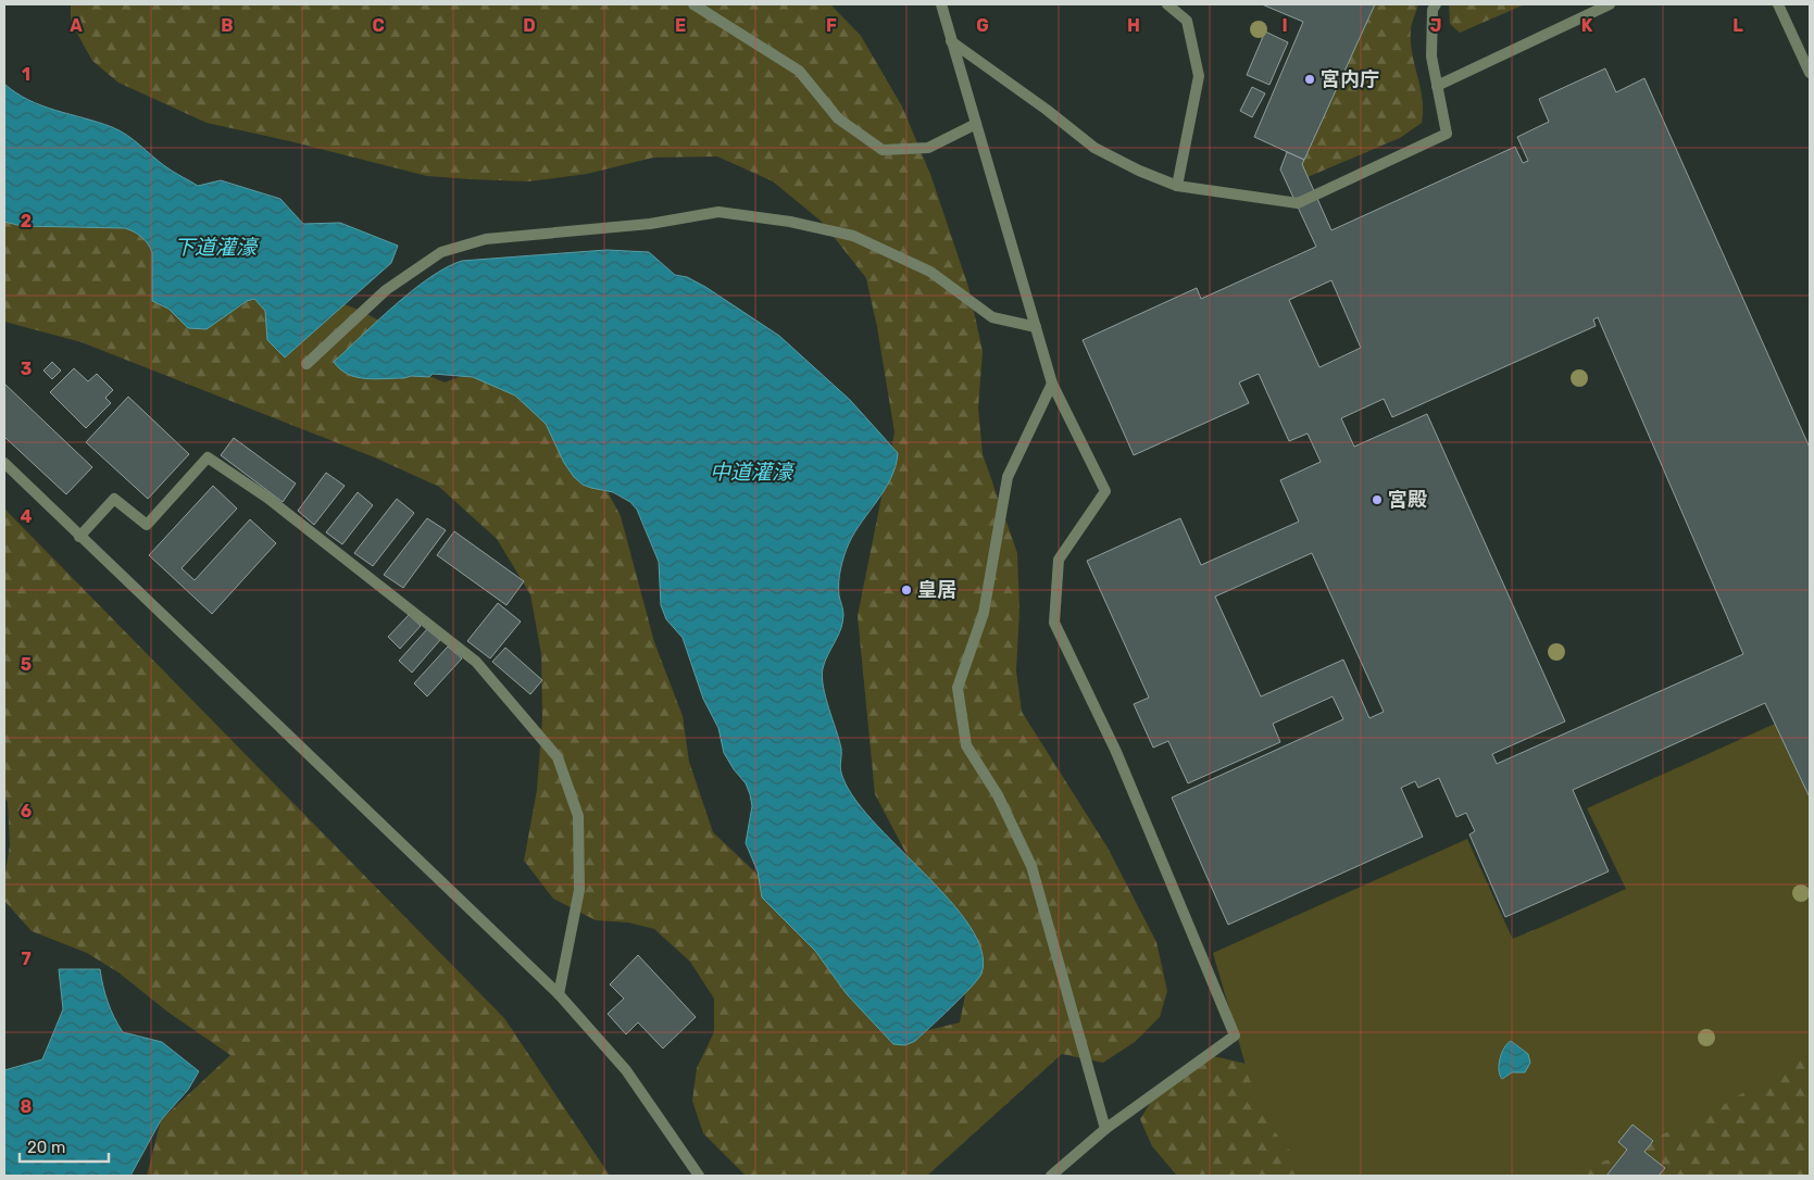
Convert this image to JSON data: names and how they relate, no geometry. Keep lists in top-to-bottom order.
{
  "water": ["下道灌濠", "中道灌濠"],
  "places": ["宮内庁", "宮殿", "皇居"],
  "scale_bar": "20 m",
  "grid": {
    "columns": [
      "A",
      "B",
      "C",
      "D",
      "E",
      "F",
      "G",
      "H",
      "I",
      "J",
      "K",
      "L"
    ],
    "rows": [
      "1",
      "2",
      "3",
      "4",
      "5",
      "6",
      "7",
      "8"
    ]
  }
}
